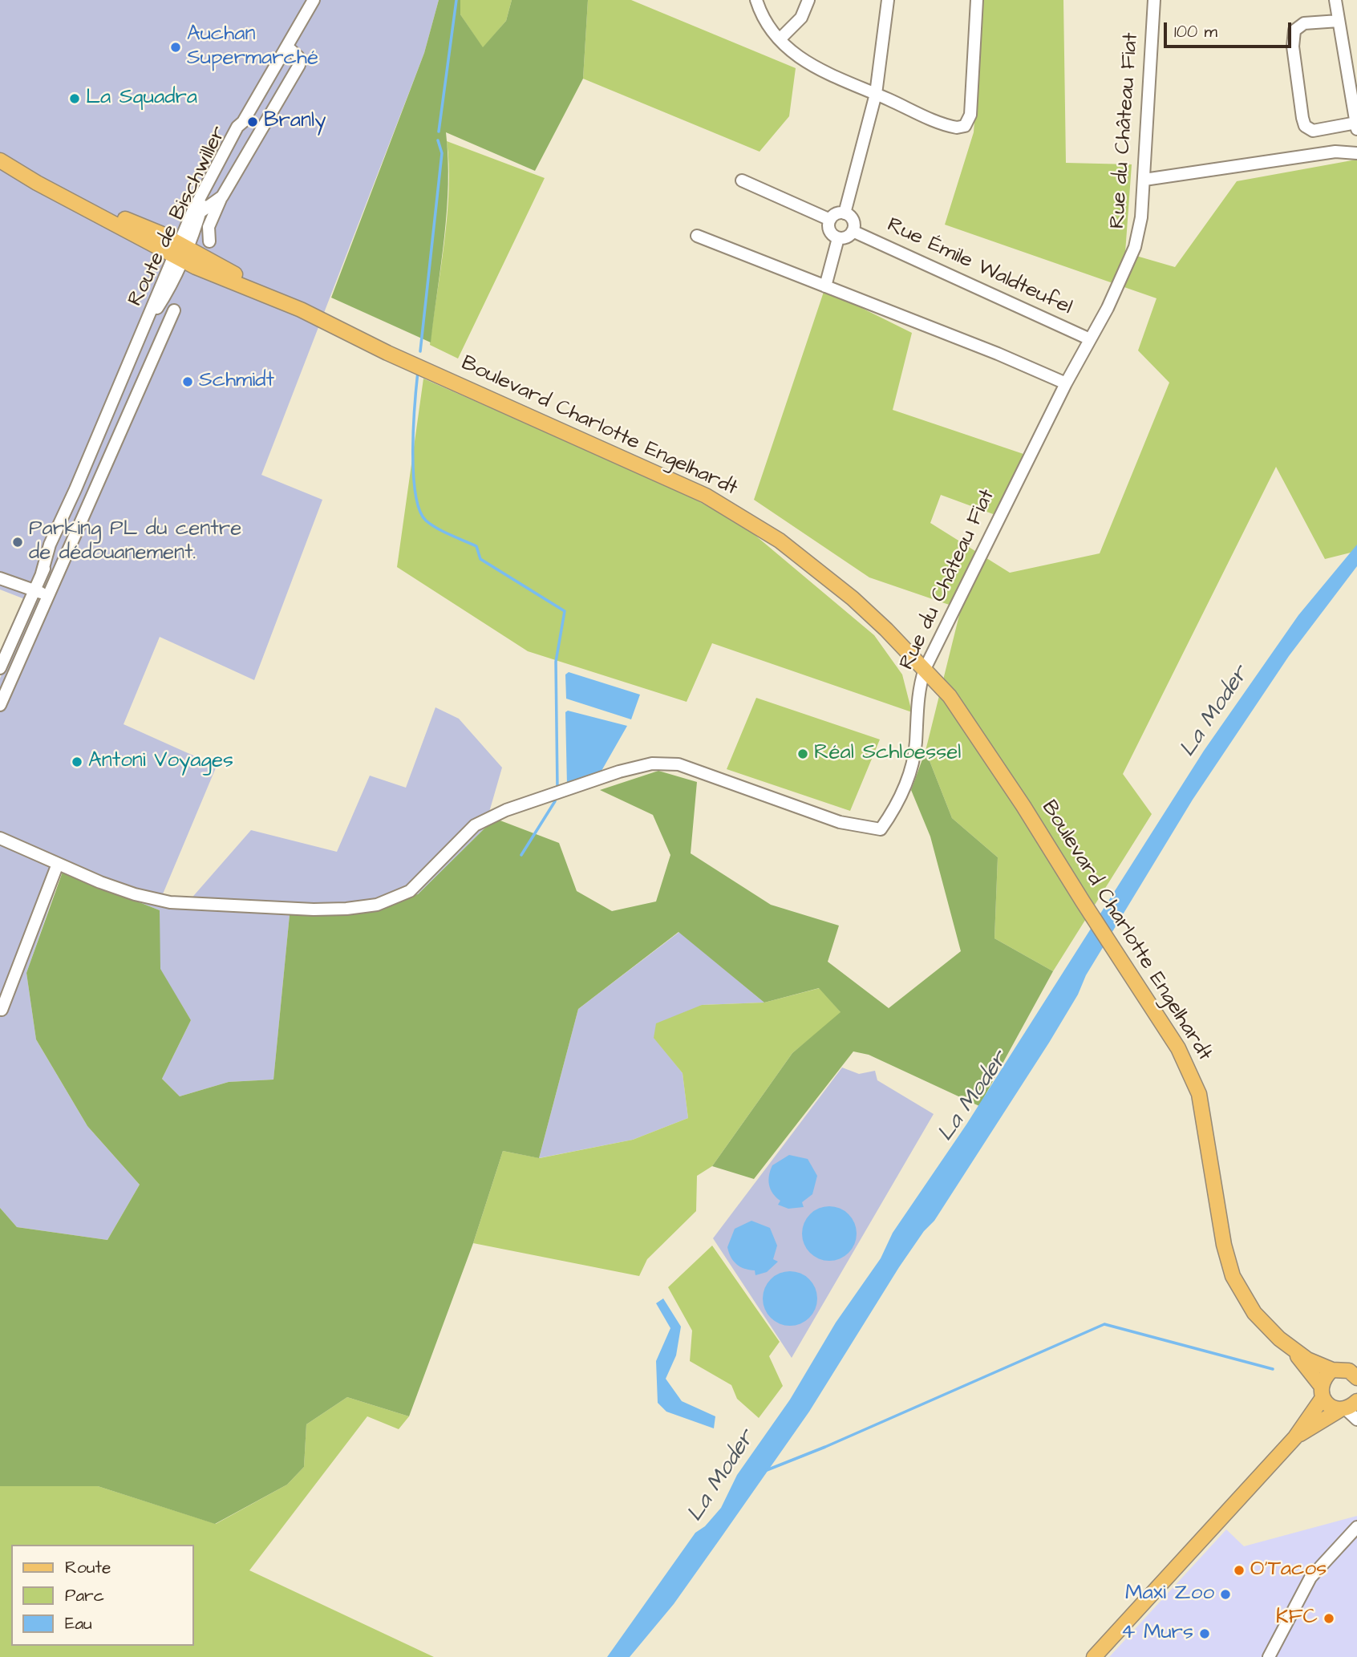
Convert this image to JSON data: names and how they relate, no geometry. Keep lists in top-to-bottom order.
{
  "streets": {
    "main road": ["Boulevard Charlotte Engelhardt"],
    "street": ["Rue du Château Fiat", "Route de Bischwiller", "Rue Émile Waldteufel"]
  },
  "crossings": [
    ["Rue du Château Fiat", "Rue Émile Waldteufel"],
    ["Rue du Château Fiat", "Boulevard Charlotte Engelhardt"],
    ["Route de Bischwiller", "Boulevard Charlotte Engelhardt"]
  ],
  "water": ["La Moder"],
  "places": [
    "Auchan Supermarché",
    "La Squadra",
    "Branly",
    "Schmidt",
    "Parking PL du centre de dédouanement.",
    "Réal Schloessel",
    "Antoni Voyages",
    "O'Tacos",
    "Maxi Zoo",
    "KFC",
    "4 Murs"
  ],
  "legend": ["Route", "Parc", "Eau"],
  "scale_bar": "100 m"
}
